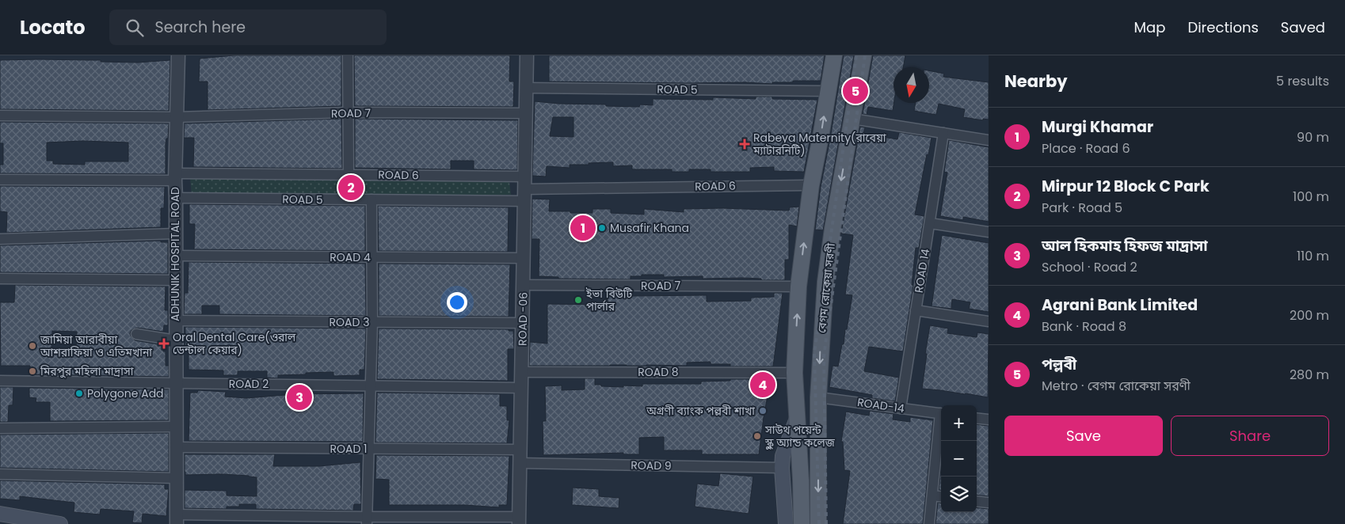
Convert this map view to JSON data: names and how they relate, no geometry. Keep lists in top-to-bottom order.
{
  "streets": {
    "main road": ["বেগম রোকেয়া সরণী"],
    "street": [
      "ROAD 5",
      "ROAD 7",
      "ROAD 6",
      "ADHUNIK HOSPITAL ROAD",
      "ROAD 4",
      "ROAD 14",
      "ROAD -06",
      "ROAD 3",
      "ROAD 8",
      "ROAD 2",
      "ROAD-14",
      "ROAD 1",
      "ROAD 9"
    ]
  },
  "crossings": [
    ["ROAD 5", "ROAD 6"],
    ["ROAD 5", "ADHUNIK HOSPITAL ROAD"],
    ["ROAD 5", "ROAD -06"],
    ["ROAD 7", "ADHUNIK HOSPITAL ROAD"],
    ["ROAD 7", "ROAD -06"],
    ["ROAD 6", "ADHUNIK HOSPITAL ROAD"],
    ["ROAD 6", "ROAD -06"],
    ["ADHUNIK HOSPITAL ROAD", "ROAD 4"],
    ["ADHUNIK HOSPITAL ROAD", "ROAD 3"],
    ["ADHUNIK HOSPITAL ROAD", "ROAD 2"],
    ["ADHUNIK HOSPITAL ROAD", "ROAD 1"],
    ["ROAD 4", "ROAD -06"],
    ["ROAD 14", "ROAD-14"],
    ["বেগম রোকেয়া সরণী", "ROAD-14"],
    ["ROAD -06", "ROAD 3"],
    ["ROAD -06", "ROAD 8"],
    ["ROAD -06", "ROAD 2"],
    ["ROAD -06", "ROAD 1"],
    ["ROAD -06", "ROAD 9"]
  ],
  "places": {
    "health": ["Rabeya Maternity(রাবেয়া ম্যাটারনিটি)", "Oral Dental Care(ওরাল ডেন্টাল কেয়ার)"],
    "other": [
      "Musafir Khana",
      "ইভা বিউটি পার্লার",
      "জামিয়া আরাবীয়া আশরাফিয়া ও এতিমখানা",
      "মিরপুর মহিলা মাদ্রাসা",
      "Polygone Add",
      "অগ্রণী ব্যাংক পল্লবী শাখা",
      "সাউথ পয়েন্ট স্কুল অ্যান্ড কলেজ"
    ]
  },
  "north": "bottom",
  "page": {
    "header": "Locato",
    "search": "Search here",
    "nav": ["Map", "Directions", "Saved"],
    "heading": ["Nearby", "5 results"],
    "pins": [
      "5",
      "2",
      "1",
      "4",
      "3"
    ],
    "list": [
      {
        "mark": "1",
        "name": "Murgi Khamar",
        "note": "Place · Road 6",
        "value": "90 m"
      },
      {
        "mark": "2",
        "name": "Mirpur 12 Block C Park",
        "note": "Park · Road 5",
        "value": "100 m"
      },
      {
        "mark": "3",
        "name": "আল হিকমাহ হিফজ মাদ্রাসা",
        "note": "School · Road 2",
        "value": "110 m"
      },
      {
        "mark": "4",
        "name": "Agrani Bank Limited",
        "note": "Bank · Road 8",
        "value": "200 m"
      },
      {
        "mark": "5",
        "name": "পল্লবী",
        "note": "Metro · বেগম রোকেয়া সরণী",
        "value": "280 m"
      }
    ],
    "buttons": ["Save", "Share"],
    "map_buttons": ["+", "−"]
  }
}
